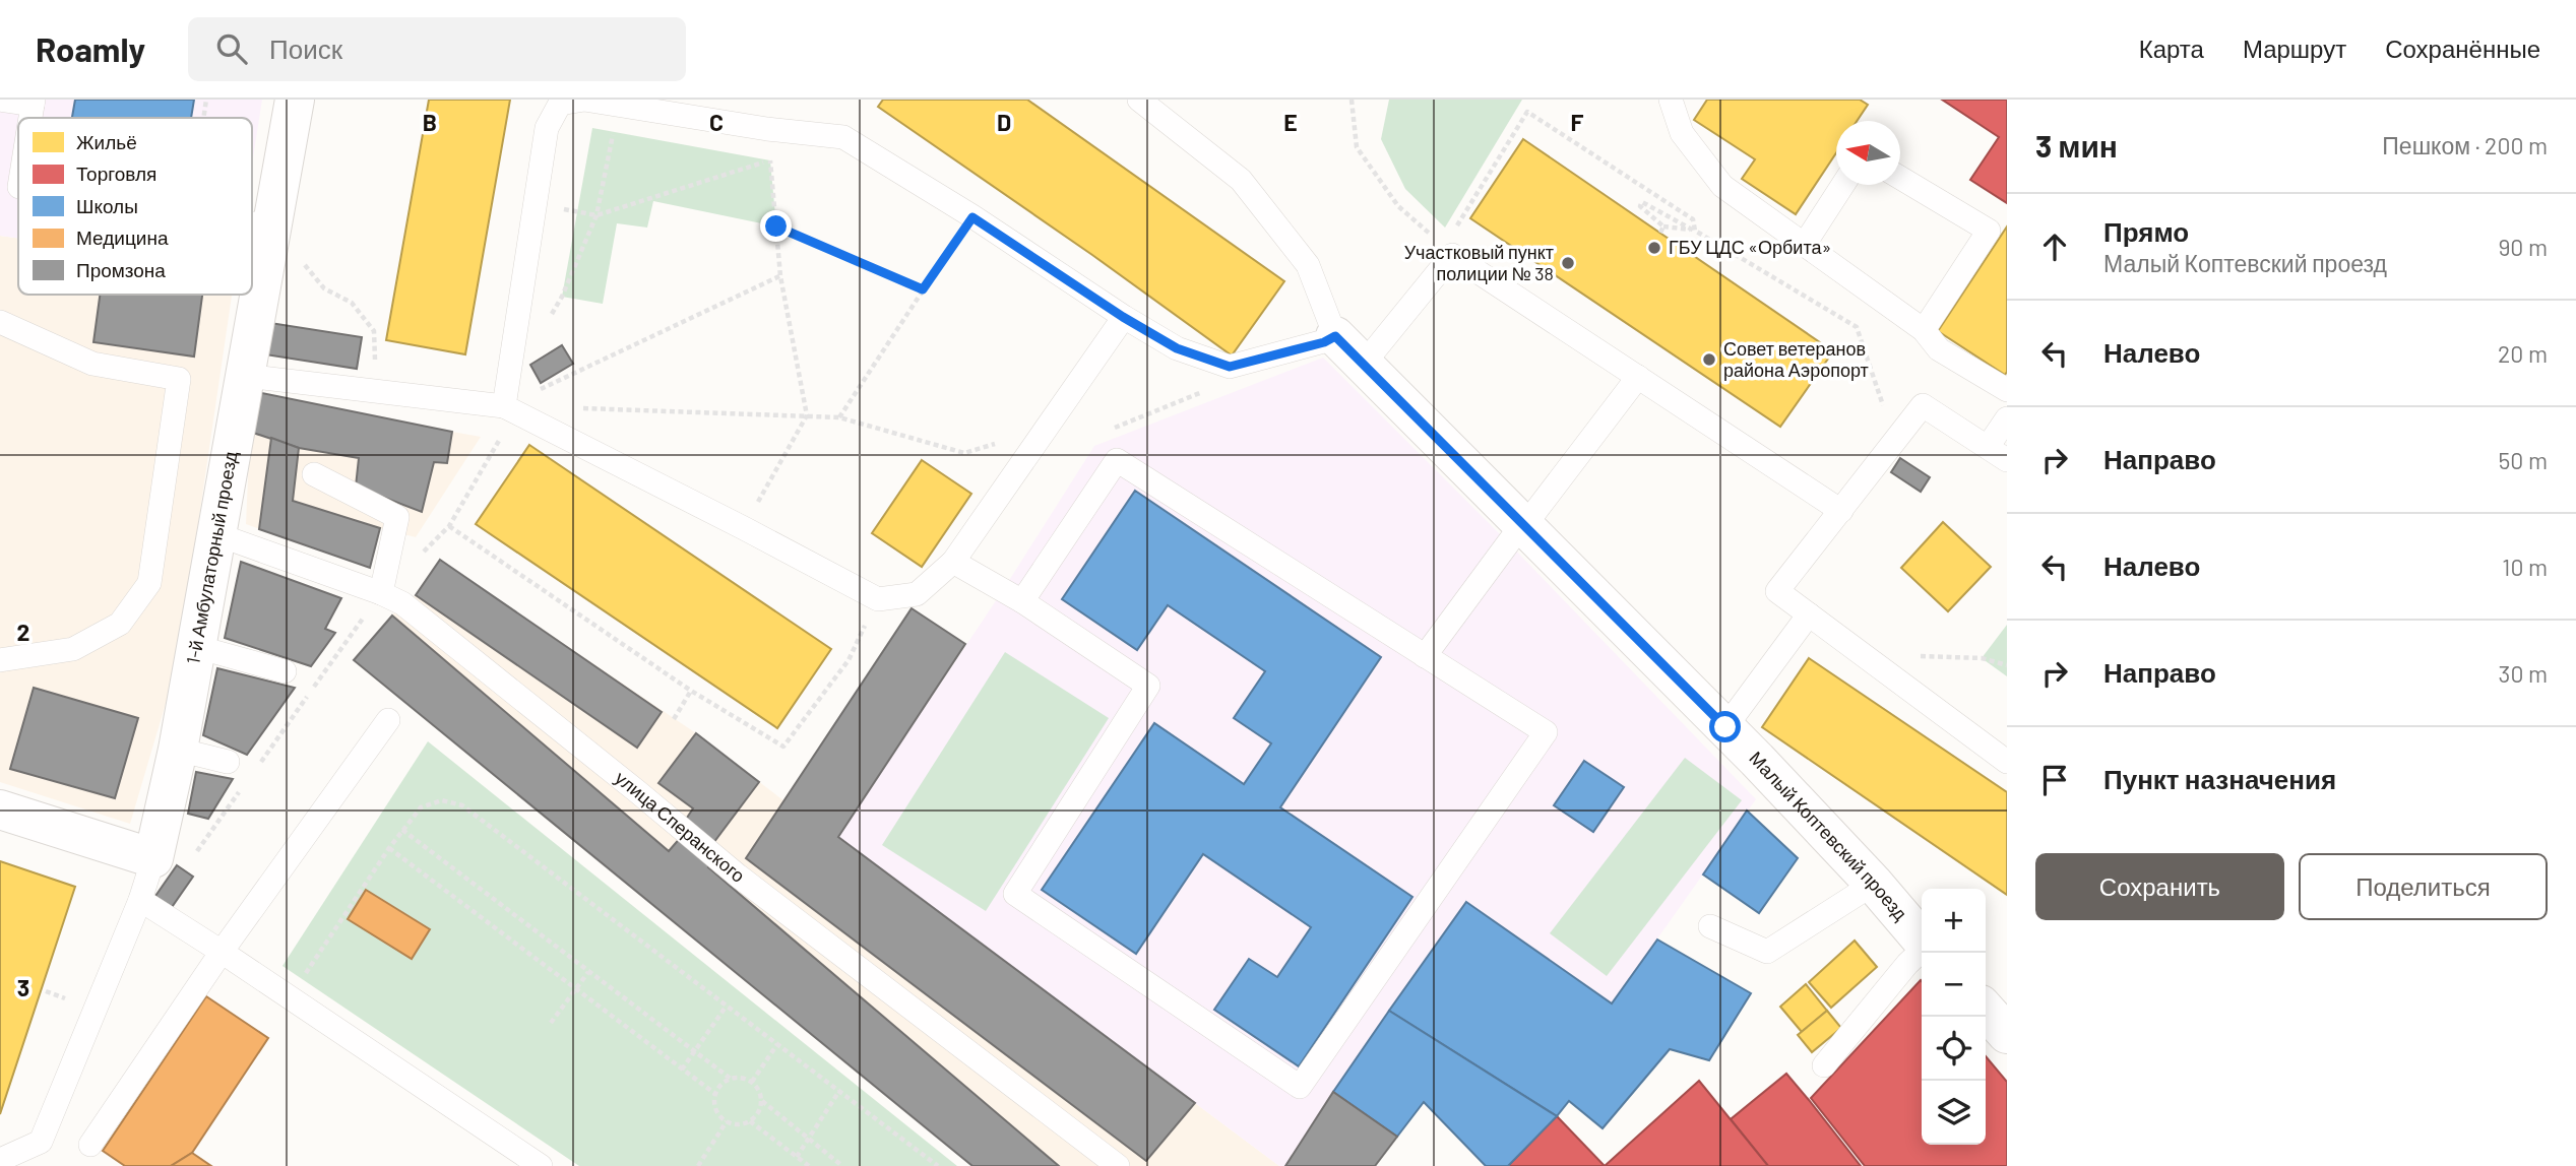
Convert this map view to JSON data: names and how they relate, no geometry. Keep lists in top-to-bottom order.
{
  "streets": {
    "street": ["1-й Амбулаторный проезд", "Малый Коптевский проезд"],
    "lane": ["улица Сперанского"]
  },
  "crossings": [
    ["1-й Амбулаторный проезд", "улица Сперанского"]
  ],
  "places": ["ГБУ ЦДС «Орбита»", "Участковый пункт полиции № 38", "Совет ветеранов района Аэропорт"],
  "legend": [
    "Жильё",
    "Торговля",
    "Школы",
    "Медицина",
    "Промзона"
  ],
  "north": "left",
  "page": {
    "header": "Roamly",
    "search": "Поиск",
    "nav": ["Карта", "Маршрут", "Сохранённые"],
    "heading": ["3 мин", "Пешком · 200 m"],
    "list": [
      ["Прямо", "Малый Коптевский проезд", "90 m"],
      ["Налево", "20 m"],
      ["Направо", "50 m"],
      ["Налево", "10 m"],
      ["Направо", "30 m"],
      "Пункт назначения"
    ],
    "buttons": ["Сохранить", "Поделиться"],
    "map_buttons": ["+", "−"]
  },
  "grid": {
    "columns": [
      "B",
      "C",
      "D",
      "E",
      "F"
    ],
    "rows": ["2", "3"]
  }
}
